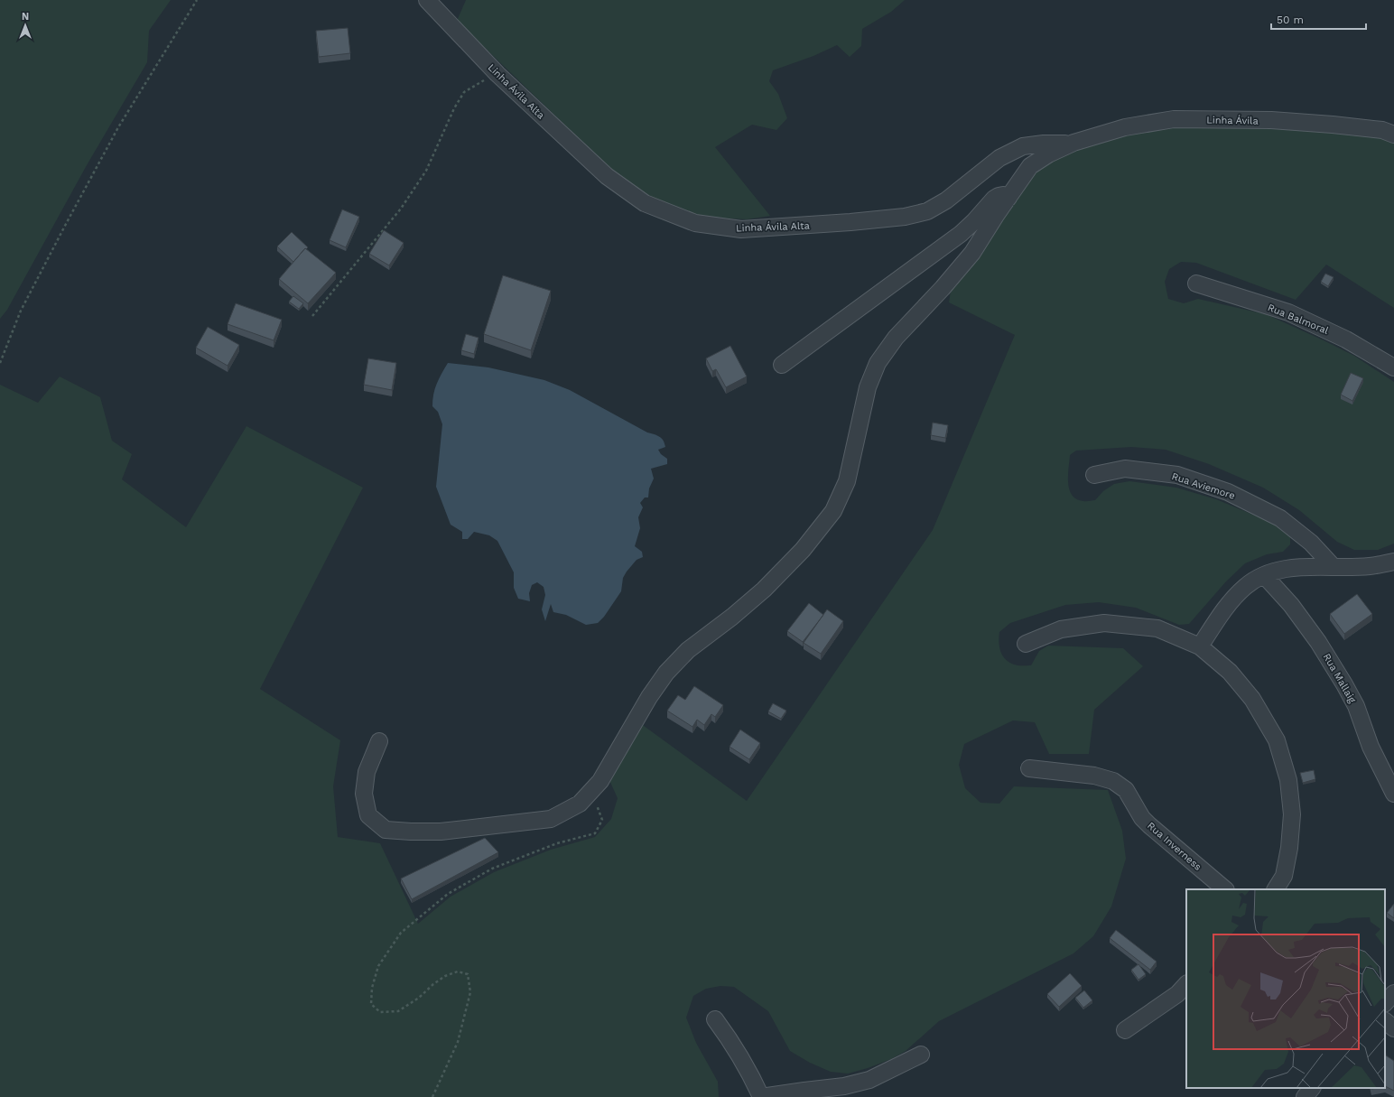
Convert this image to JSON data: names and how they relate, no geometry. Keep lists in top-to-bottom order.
{
  "streets": {
    "street": [
      "Linha Ávila Alta",
      "Linha Ávila",
      "Rua Balmoral",
      "Rua Aviemore",
      "Rua Mallaig",
      "Rua Inverness"
    ]
  },
  "crossings": [
    ["Linha Ávila Alta", "Linha Ávila"]
  ],
  "scale_bar": "50 m",
  "north": "top"
}
